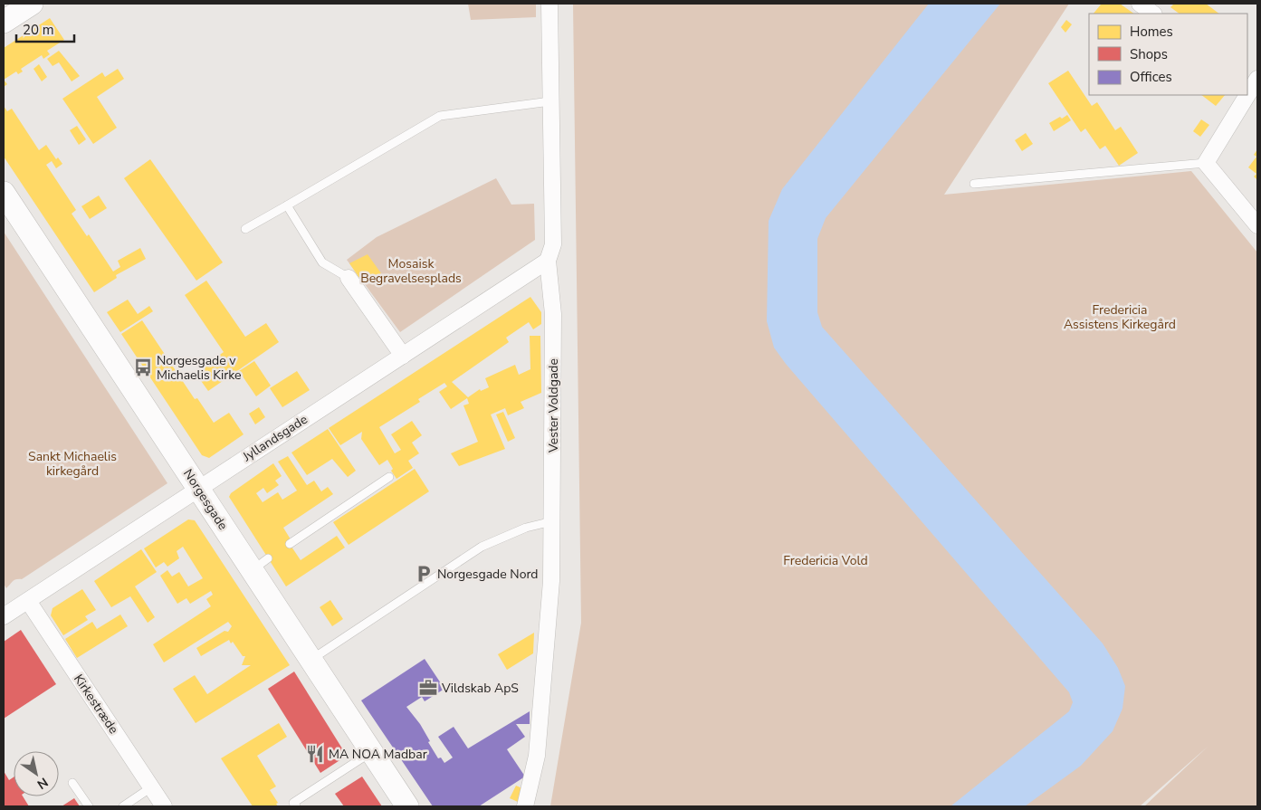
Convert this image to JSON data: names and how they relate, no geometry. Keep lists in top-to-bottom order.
{
  "streets": {
    "street": [
      "Vester Voldgade",
      "Jyllandsgade",
      "Norgesgade",
      "Kirkestræde"
    ]
  },
  "crossings": [
    ["Vester Voldgade", "Jyllandsgade"],
    ["Jyllandsgade", "Norgesgade"],
    ["Jyllandsgade", "Kirkestræde"]
  ],
  "parks": [
    "Mosaisk Begravelsesplads",
    "Fredericia Assistens Kirkegård",
    "Sankt Michaelis kirkegård",
    "Fredericia Vold"
  ],
  "places": {
    "bus stop": ["Norgesgade v Michaelis Kirke"],
    "parking": ["Norgesgade Nord"],
    "office": ["Vildskab ApS"],
    "restaurant": ["MA NOA Madbar"]
  },
  "legend": ["Homes", "Shops", "Offices"],
  "scale_bar": "20 m",
  "north": "bottom right"
}
